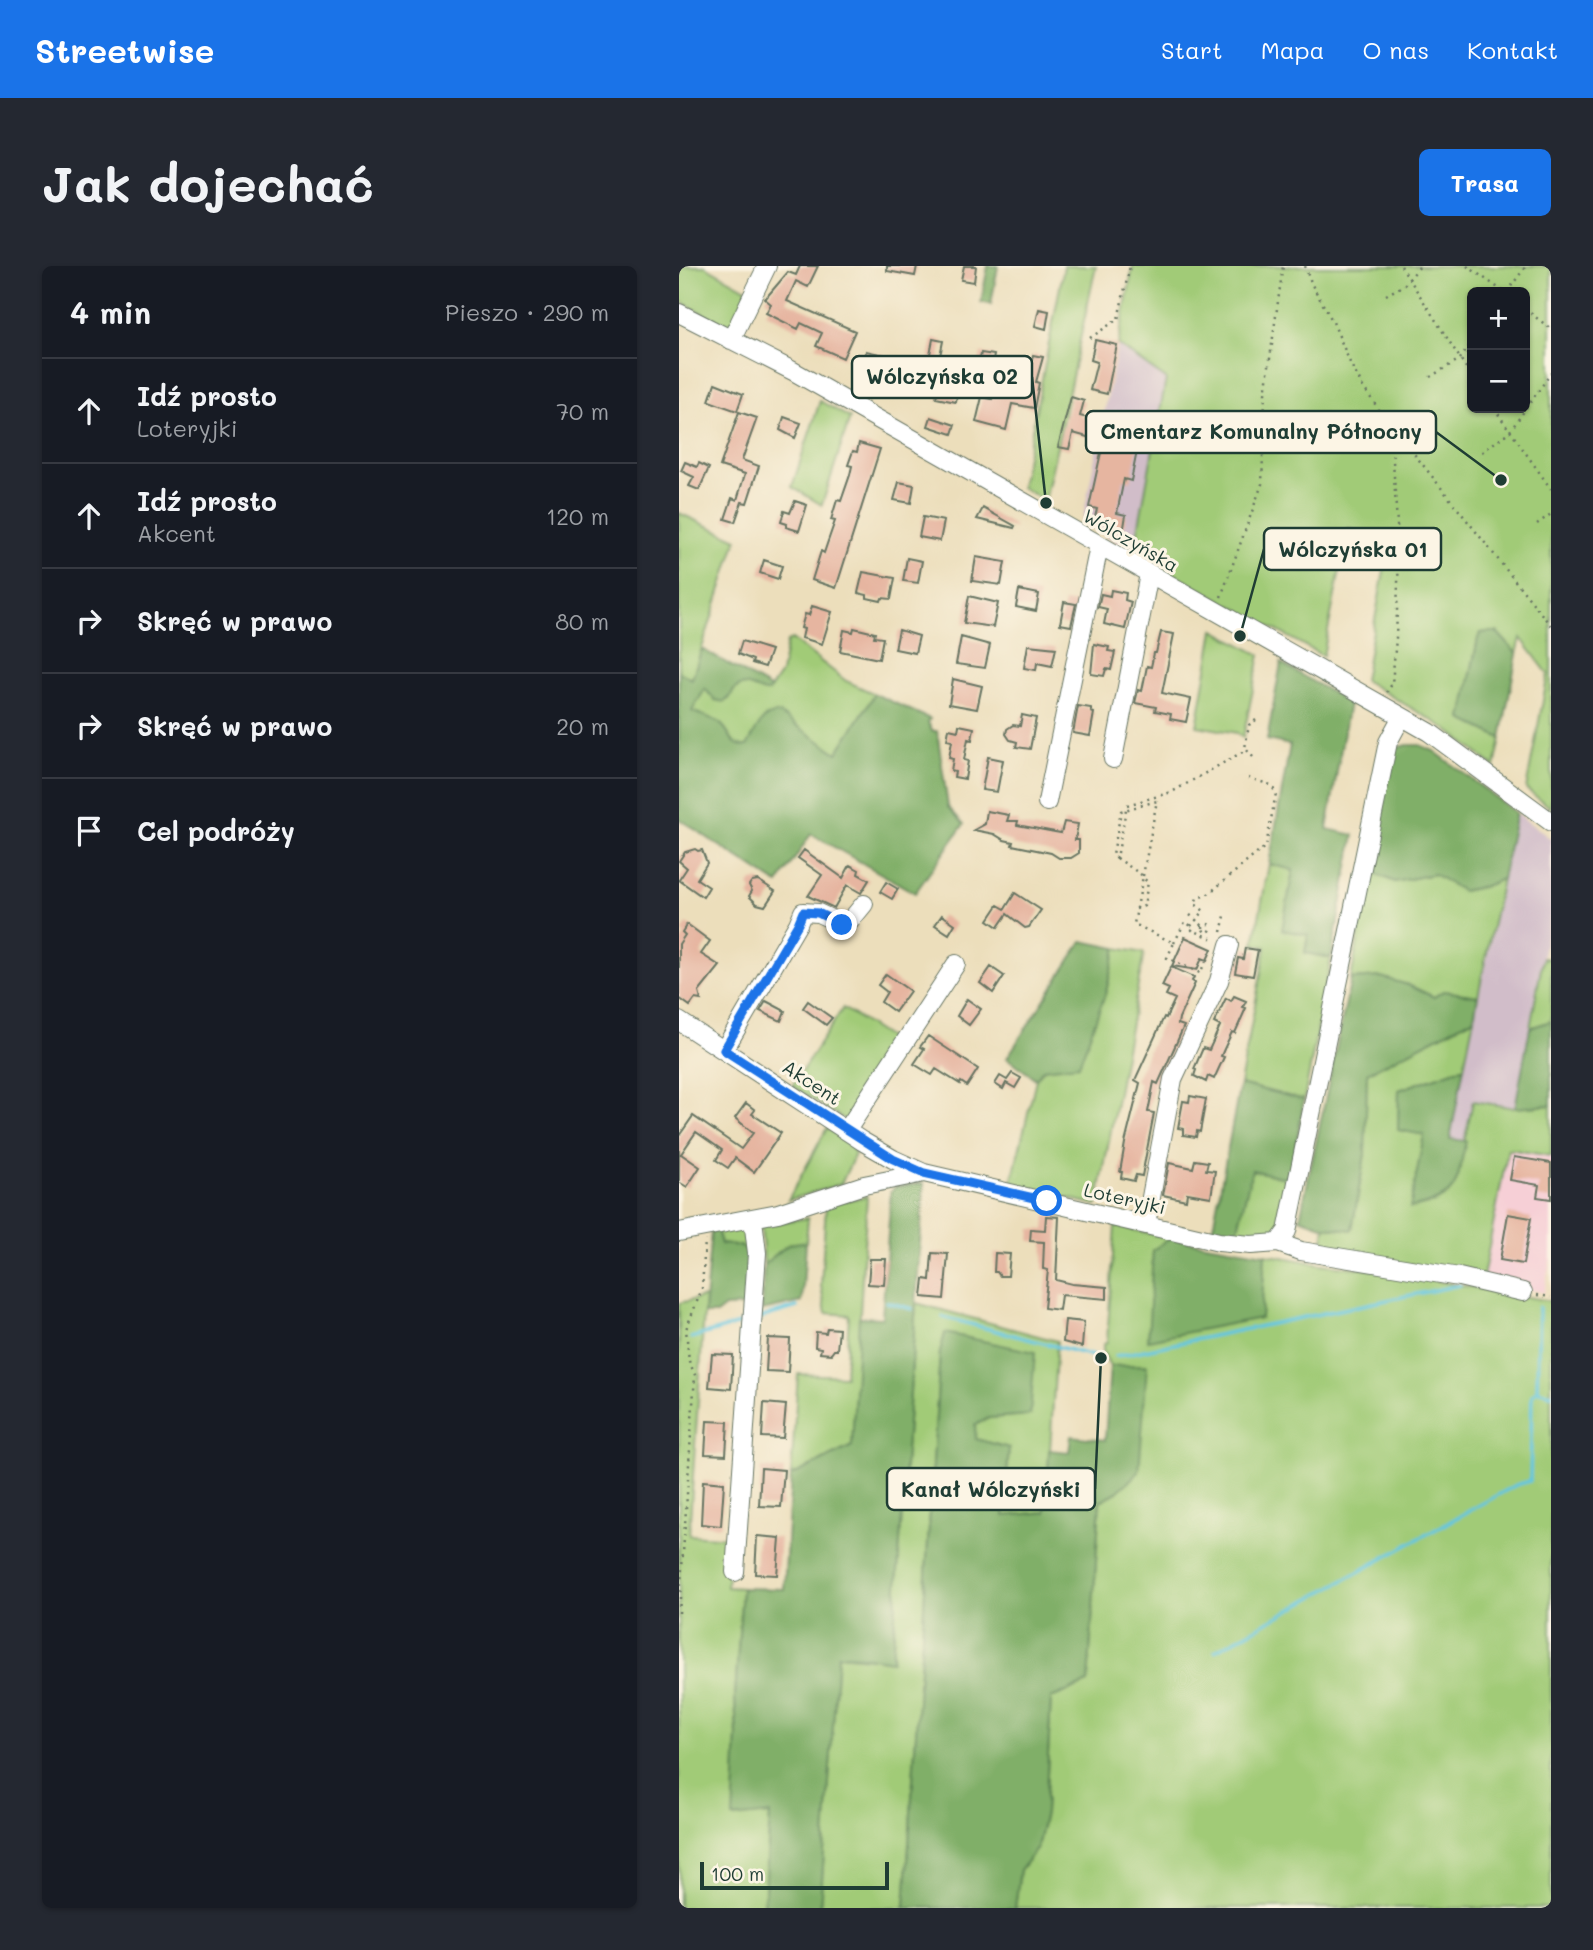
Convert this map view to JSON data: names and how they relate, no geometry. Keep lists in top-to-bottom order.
{
  "streets": {
    "street": ["Wólczyńska", "Akcent", "Loteryjki"]
  },
  "crossings": [
    ["Akcent", "Loteryjki"]
  ],
  "places": [
    "Cmentarz Komunalny Północny",
    "Wólczyńska 02",
    "Wólczyńska 01",
    "Kanał Wólczyński"
  ],
  "scale_bar": "100 m",
  "page": {
    "header": "Streetwise",
    "nav": [
      "Start",
      "Mapa",
      "O nas",
      "Kontakt"
    ],
    "buttons": "Trasa",
    "title": "Jak dojechać",
    "heading": ["4 min", "Pieszo · 290 m"],
    "map_buttons": ["+", "−"],
    "list": [
      ["Idź prosto", "Loteryjki", "70 m"],
      ["Idź prosto", "Akcent", "120 m"],
      ["Skręć w prawo", "80 m"],
      ["Skręć w prawo", "20 m"],
      "Cel podróży"
    ],
    "scale": "100 m"
  }
}
